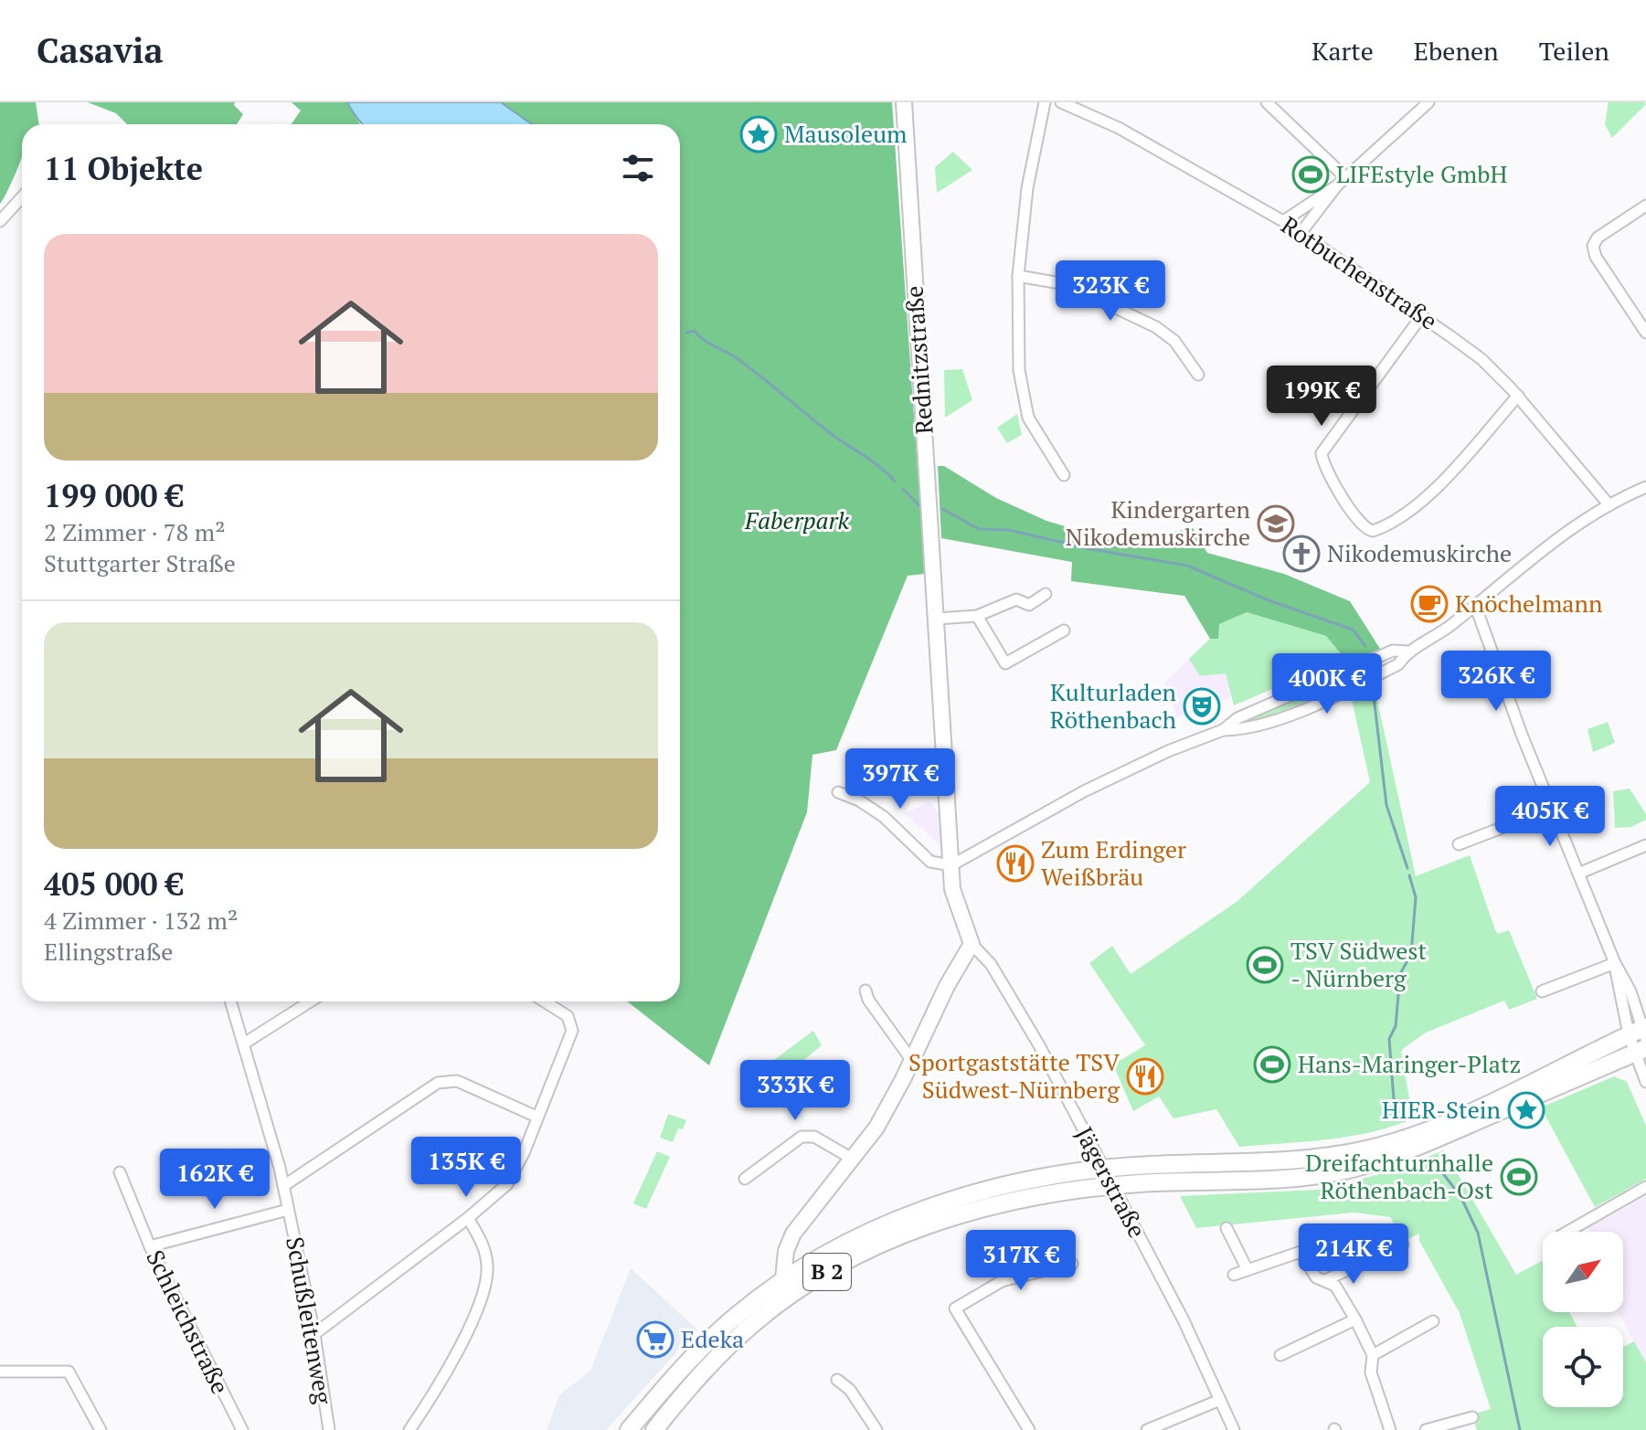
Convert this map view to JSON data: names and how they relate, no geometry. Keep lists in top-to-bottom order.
{
  "streets": {
    "main road": ["Rednitzstraße", "B 2"],
    "street": [
      "Rotbuchenstraße",
      "Jägerstraße",
      "Schußleitenweg",
      "Schleichstraße"
    ]
  },
  "crossings": [
    ["Rednitzstraße", "Jägerstraße"],
    ["Jägerstraße", "B 2"],
    ["Schußleitenweg", "Schleichstraße"]
  ],
  "parks": ["Faberpark"],
  "places": {
    "place": ["Mausoleum", "HIER-Stein"],
    "sports": [
      "LIFEstyle GmbH",
      "TSV Südwest - Nürnberg",
      "Hans-Maringer-Platz",
      "Dreifachturnhalle Röthenbach-Ost"
    ],
    "school or university": ["Kindergarten Nikodemuskirche"],
    "church": ["Nikodemuskirche"],
    "cafe": ["Knöchelmann"],
    "theatre": ["Kulturladen Röthenbach"],
    "restaurant": ["Zum Erdinger Weißbräu", "Sportgaststätte TSV Südwest-Nürnberg"],
    "supermarket": ["Edeka"]
  },
  "north": "top right",
  "page": {
    "header": "Casavia",
    "nav": ["Karte", "Ebenen", "Teilen"],
    "heading": "11 Objekte",
    "list": [
      {
        "name": "199 000 €",
        "note": "2 Zimmer · 78 m² · Stuttgarter Straße"
      },
      {
        "name": "405 000 €",
        "note": "4 Zimmer · 132 m² · Ellingstraße"
      }
    ],
    "price": [
      "323K €",
      "199K €",
      "326K €",
      "400K €",
      "397K €",
      "405K €",
      "333K €",
      "135K €",
      "162K €",
      "214K €",
      "317K €"
    ]
  }
}
